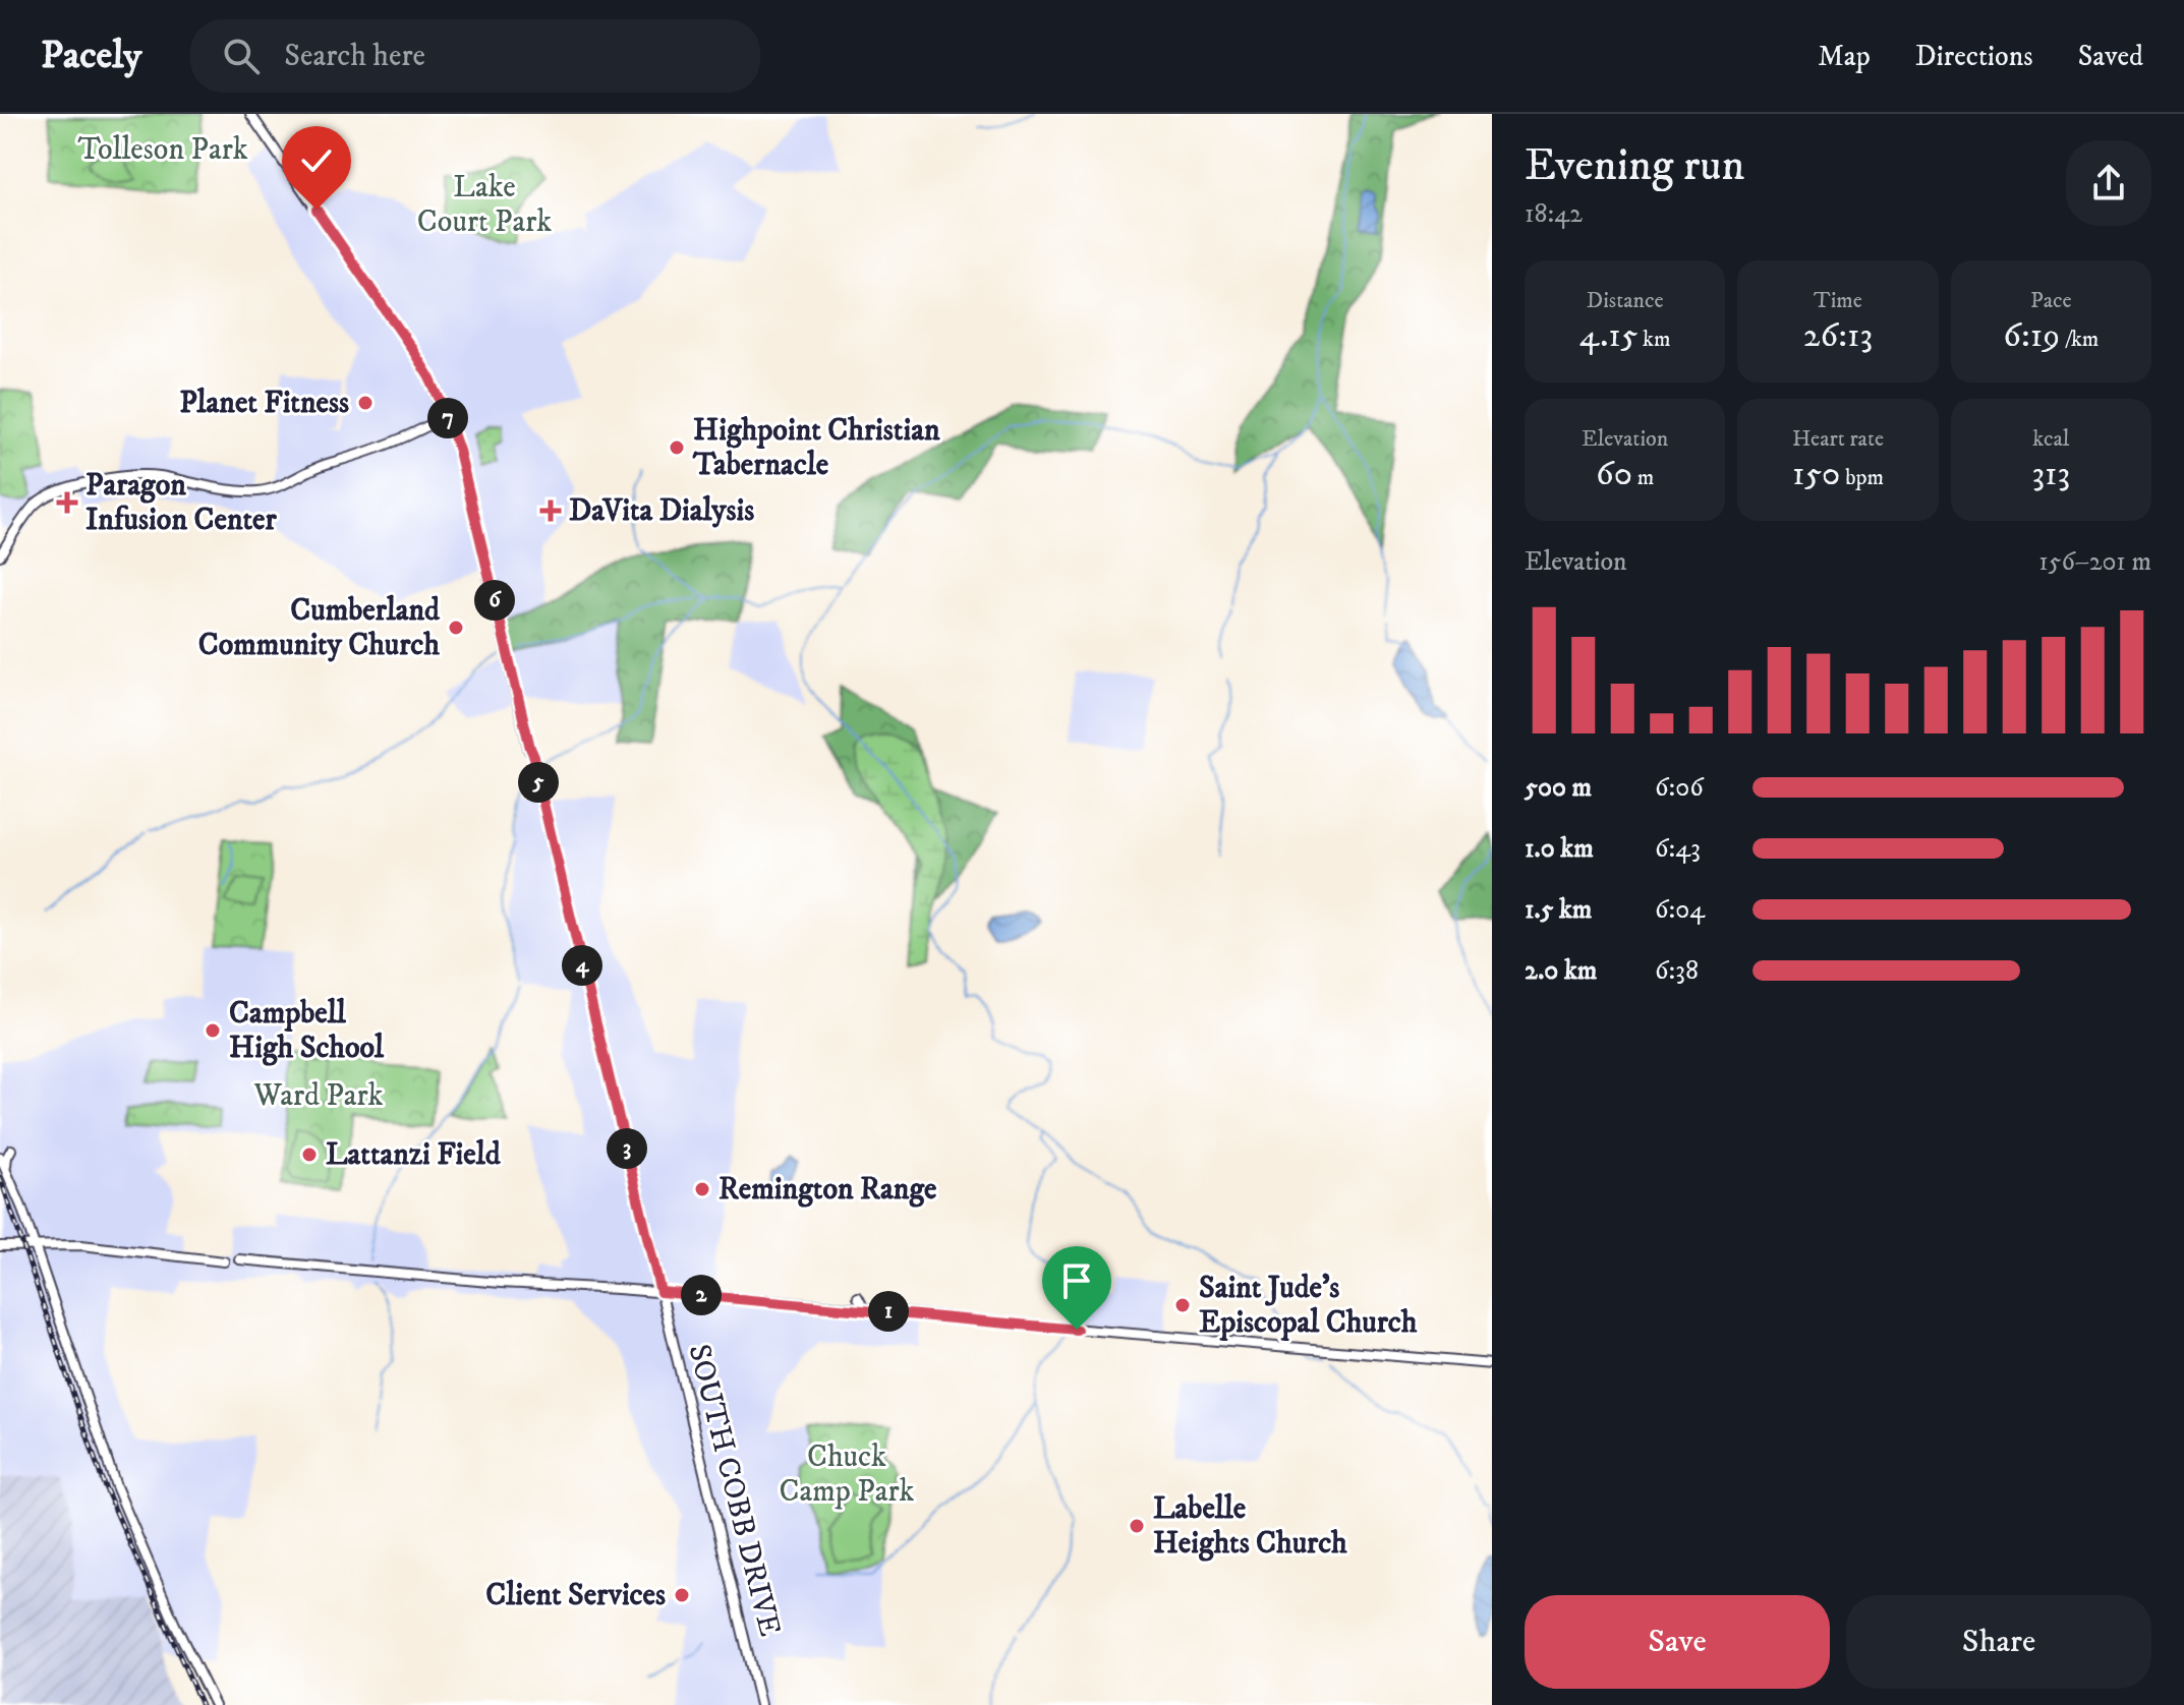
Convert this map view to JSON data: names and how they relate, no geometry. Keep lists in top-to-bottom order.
{
  "streets": {
    "main road": ["SOUTH COBB DRIVE"]
  },
  "parks": [
    "Tolleson Park",
    "Lake Court Park",
    "Ward Park",
    "Chuck Camp Park"
  ],
  "places": {
    "other": [
      "Planet Fitness",
      "Highpoint Christian Tabernacle",
      "Cumberland Community Church",
      "Campbell High School",
      "Lattanzi Field",
      "Remington Range",
      "Saint Jude's Episcopal Church",
      "Labelle Heights Church",
      "Client Services"
    ],
    "health": ["Paragon Infusion Center", "DaVita Dialysis"]
  },
  "page": {
    "header": "Pacely",
    "search": "Search here",
    "nav": ["Map", "Directions", "Saved"],
    "heading": ["Evening run", "18:42"],
    "stats": [
      ["Distance", "4.15 km"],
      ["Time", "26:13"],
      ["Pace", "6:19 /km"],
      ["Elevation", "60 m"],
      ["Heart rate", "150 bpm"],
      ["kcal", "313"]
    ],
    "pins": [
      "7",
      "6",
      "5",
      "4",
      "3",
      "2",
      "1"
    ],
    "chart": ["Elevation", "156–201 m"],
    "list": [
      {
        "name": "500 m",
        "note": "6:06"
      },
      {
        "name": "1.0 km",
        "note": "6:43"
      },
      {
        "name": "1.5 km",
        "note": "6:04"
      },
      {
        "name": "2.0 km",
        "note": "6:38"
      }
    ],
    "buttons": ["Save", "Share"]
  }
}
